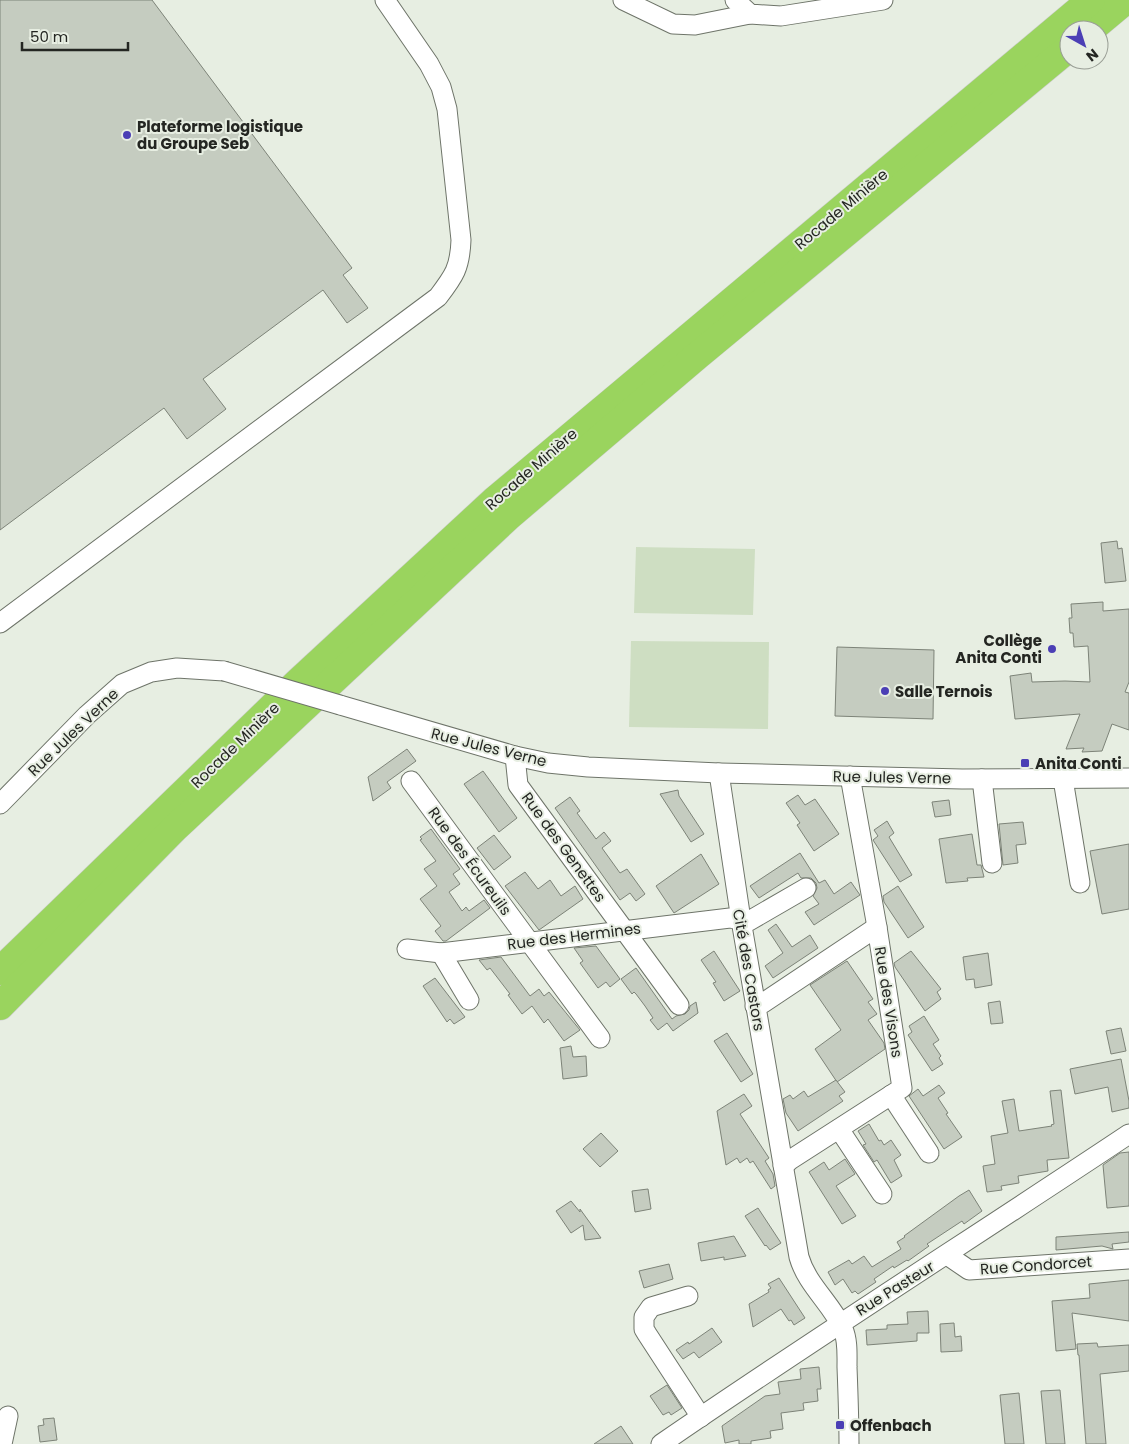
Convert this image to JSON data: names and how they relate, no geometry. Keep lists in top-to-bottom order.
{
  "streets": {
    "highway": ["Rocade Minière"],
    "street": [
      "Rue Jules Verne",
      "Rue des Genettes",
      "Rue des Écureuils",
      "Rue des Hermines",
      "Cité des Castors",
      "Rue des Visons",
      "Rue Condorcet",
      "Rue Pasteur"
    ]
  },
  "crossings": [
    ["Rue Jules Verne", "Rue des Genettes"],
    ["Rue Jules Verne", "Cité des Castors"],
    ["Rue Jules Verne", "Rue des Visons"],
    ["Rue des Genettes", "Rue des Hermines"],
    ["Rue des Écureuils", "Rue des Hermines"],
    ["Rue des Hermines", "Cité des Castors"],
    ["Cité des Castors", "Rue Pasteur"],
    ["Rue Condorcet", "Rue Pasteur"]
  ],
  "places": {
    "other": ["Plateforme logistique du Groupe Seb", "Collège Anita Conti", "Salle Ternois"],
    "transit": ["Anita Conti", "Offenbach"]
  },
  "scale_bar": "50 m",
  "north": "bottom right"
}
